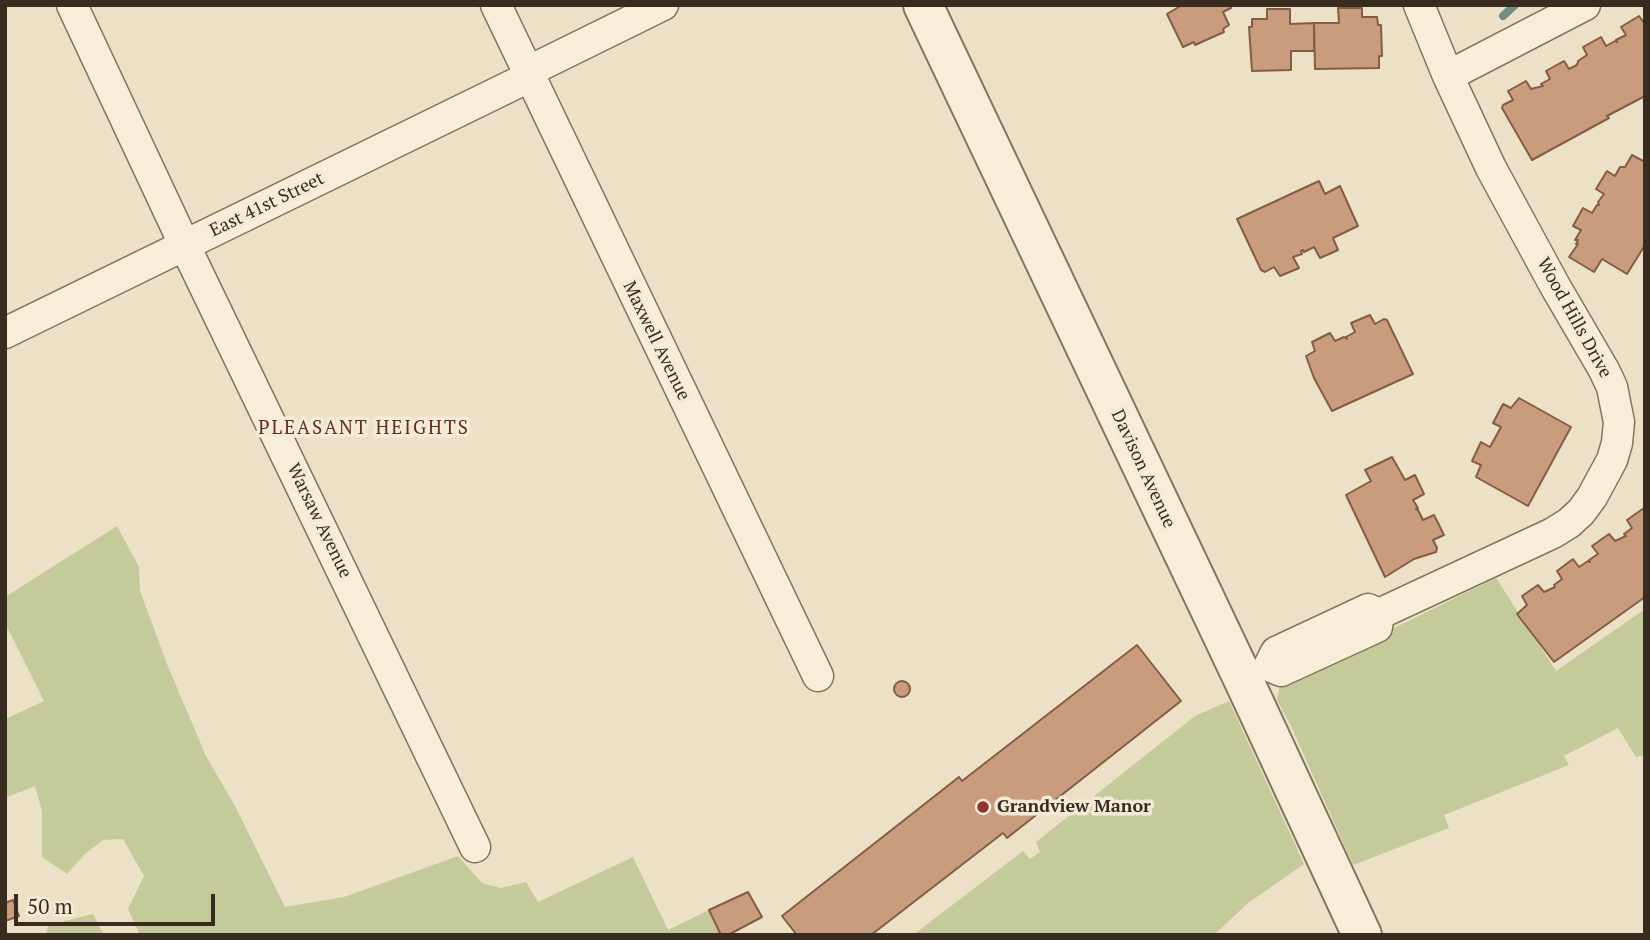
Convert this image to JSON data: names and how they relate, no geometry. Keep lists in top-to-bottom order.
{
  "streets": {
    "street": [
      "East 41st Street",
      "Wood Hills Drive",
      "Maxwell Avenue",
      "Davison Avenue",
      "Warsaw Avenue"
    ]
  },
  "crossings": [
    ["East 41st Street", "Maxwell Avenue"],
    ["East 41st Street", "Warsaw Avenue"],
    ["Wood Hills Drive", "Davison Avenue"]
  ],
  "districts": ["PLEASANT HEIGHTS"],
  "places": ["Grandview Manor"],
  "scale_bar": "50 m"
}
